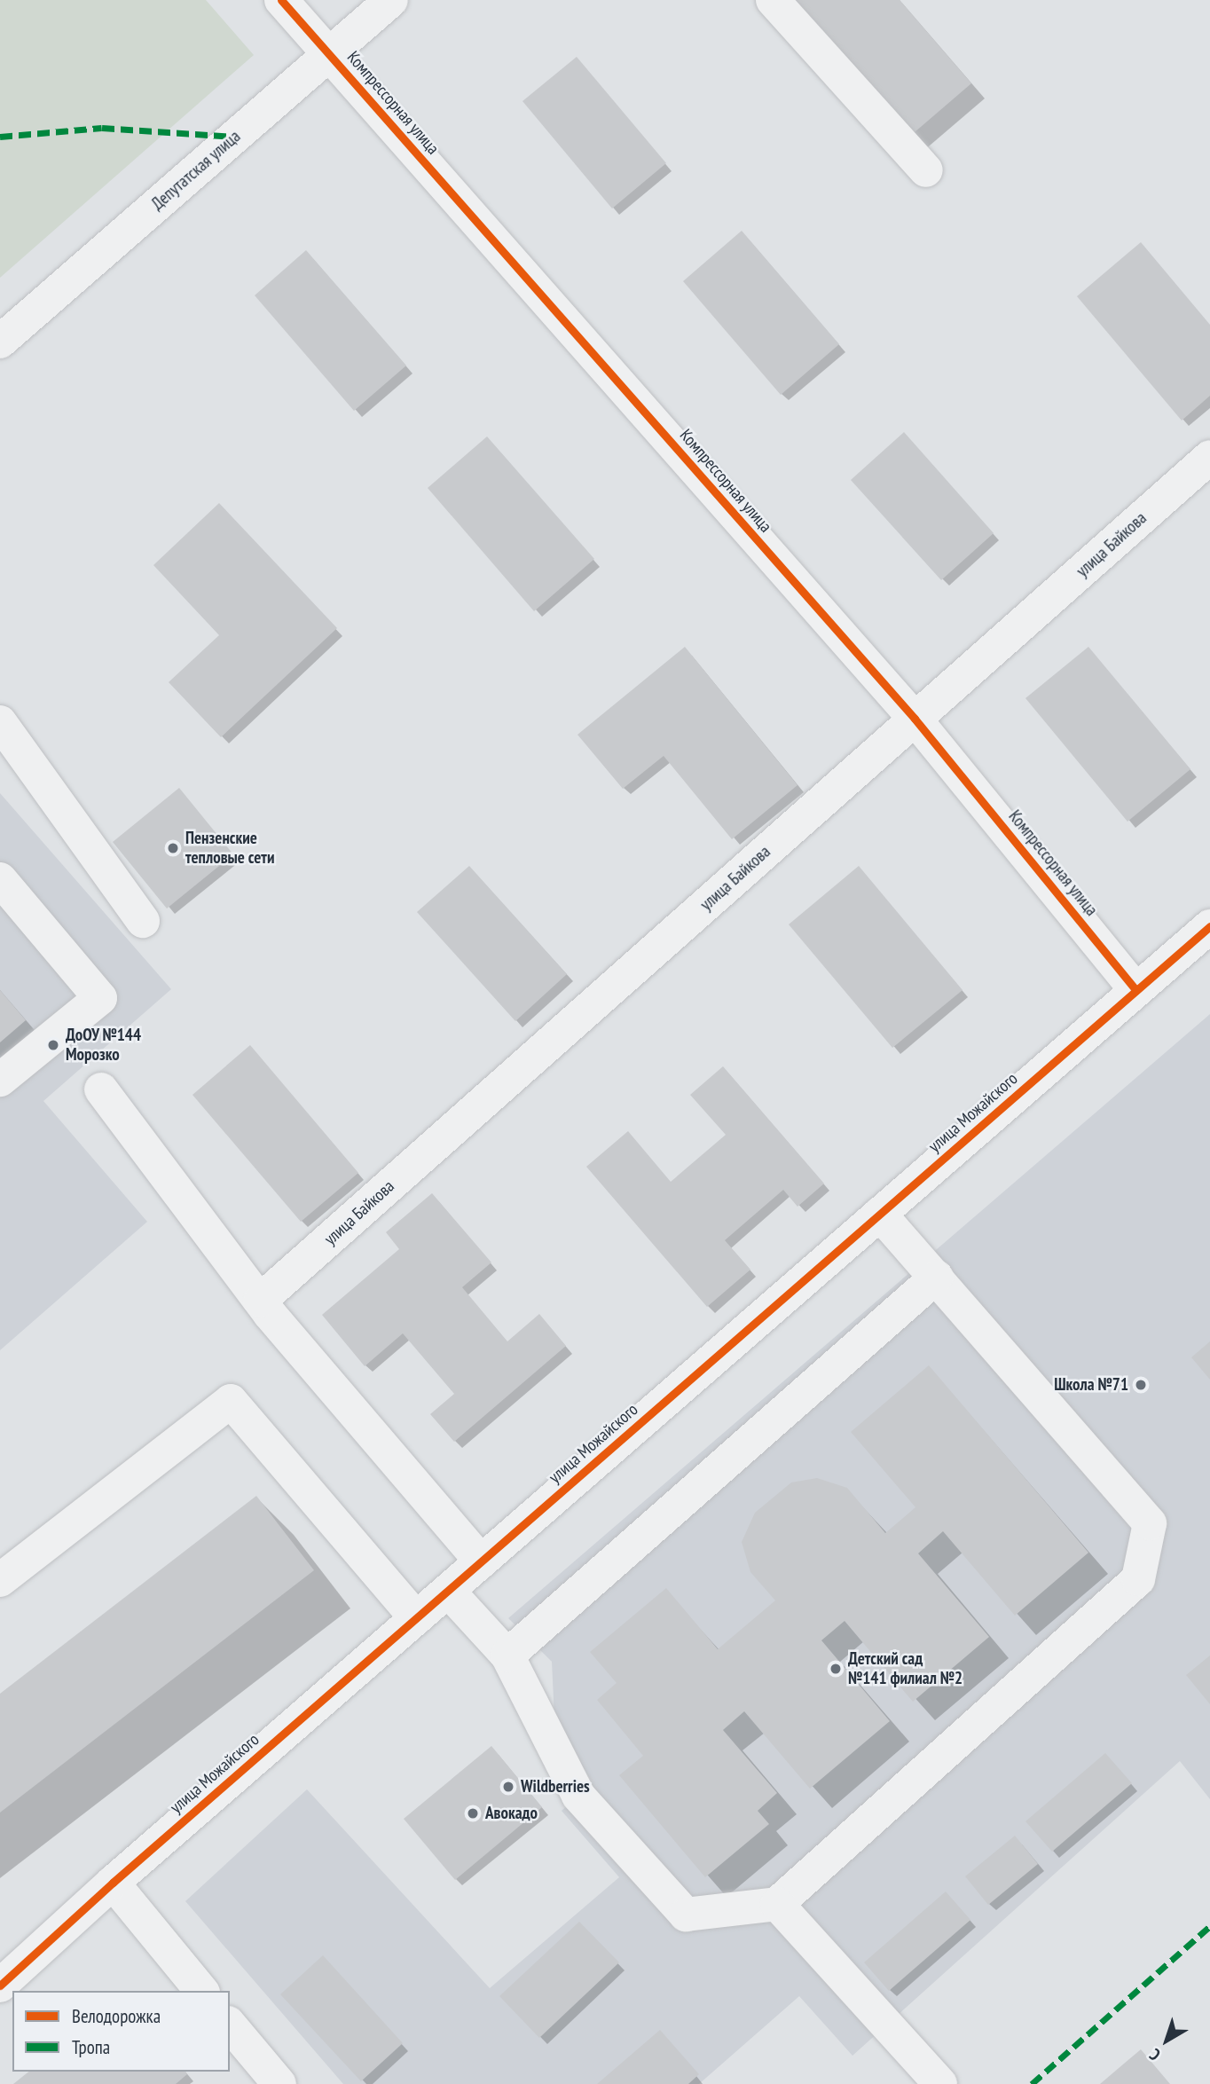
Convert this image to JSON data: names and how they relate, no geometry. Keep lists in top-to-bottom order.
{
  "streets": {
    "street": [
      "Компрессорная улица",
      "Депутатская улица",
      "улица Байкова",
      "улица Можайского"
    ]
  },
  "crossings": [
    ["Компрессорная улица", "Депутатская улица"],
    ["Компрессорная улица", "улица Байкова"],
    ["Компрессорная улица", "улица Можайского"]
  ],
  "places": [
    "Пензенские тепловые сети",
    "ДоОУ №144 Морозко",
    "Школа №71",
    "Детский сад №141 филиал №2",
    "Wildberries",
    "Авокадо"
  ],
  "legend": ["Велодорожка", "Тропа"],
  "north": "bottom left"
}
